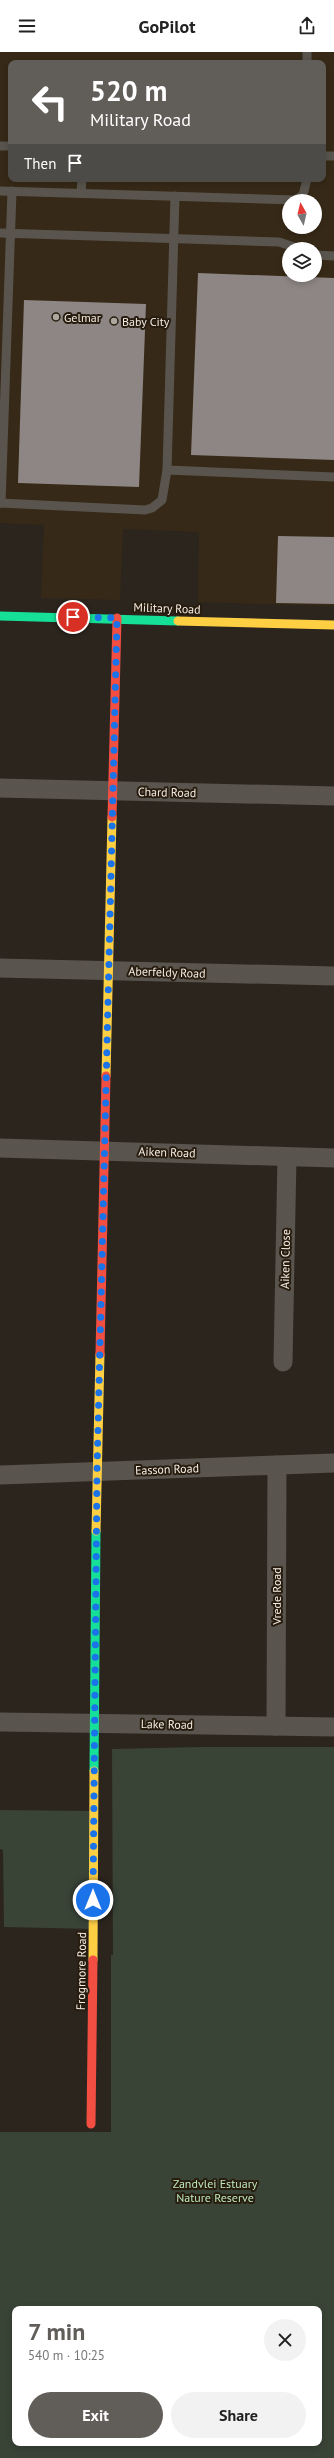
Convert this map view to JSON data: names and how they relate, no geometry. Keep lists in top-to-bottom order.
{
  "streets": {
    "street": [
      "Military Road",
      "Chard Road",
      "Aberfeldy Road",
      "Aiken Road",
      "Aiken Close",
      "Easson Road",
      "Vrede Road",
      "Lake Road",
      "Frogmore Road"
    ]
  },
  "crossings": [
    ["Military Road", "Frogmore Road"],
    ["Chard Road", "Frogmore Road"],
    ["Aberfeldy Road", "Frogmore Road"],
    ["Aiken Road", "Aiken Close"],
    ["Aiken Road", "Frogmore Road"],
    ["Easson Road", "Vrede Road"],
    ["Easson Road", "Frogmore Road"],
    ["Vrede Road", "Lake Road"],
    ["Lake Road", "Frogmore Road"]
  ],
  "parks": ["Zandvlei Estuary Nature Reserve"],
  "places": ["Gelmar", "Baby City"],
  "north": "top",
  "page": {
    "header": "GoPilot",
    "turn": ["520 m", "Military Road"],
    "then": "Then",
    "heading": ["7 min", "540 m · 10:25"],
    "buttons": ["Exit", "Share"]
  }
}
